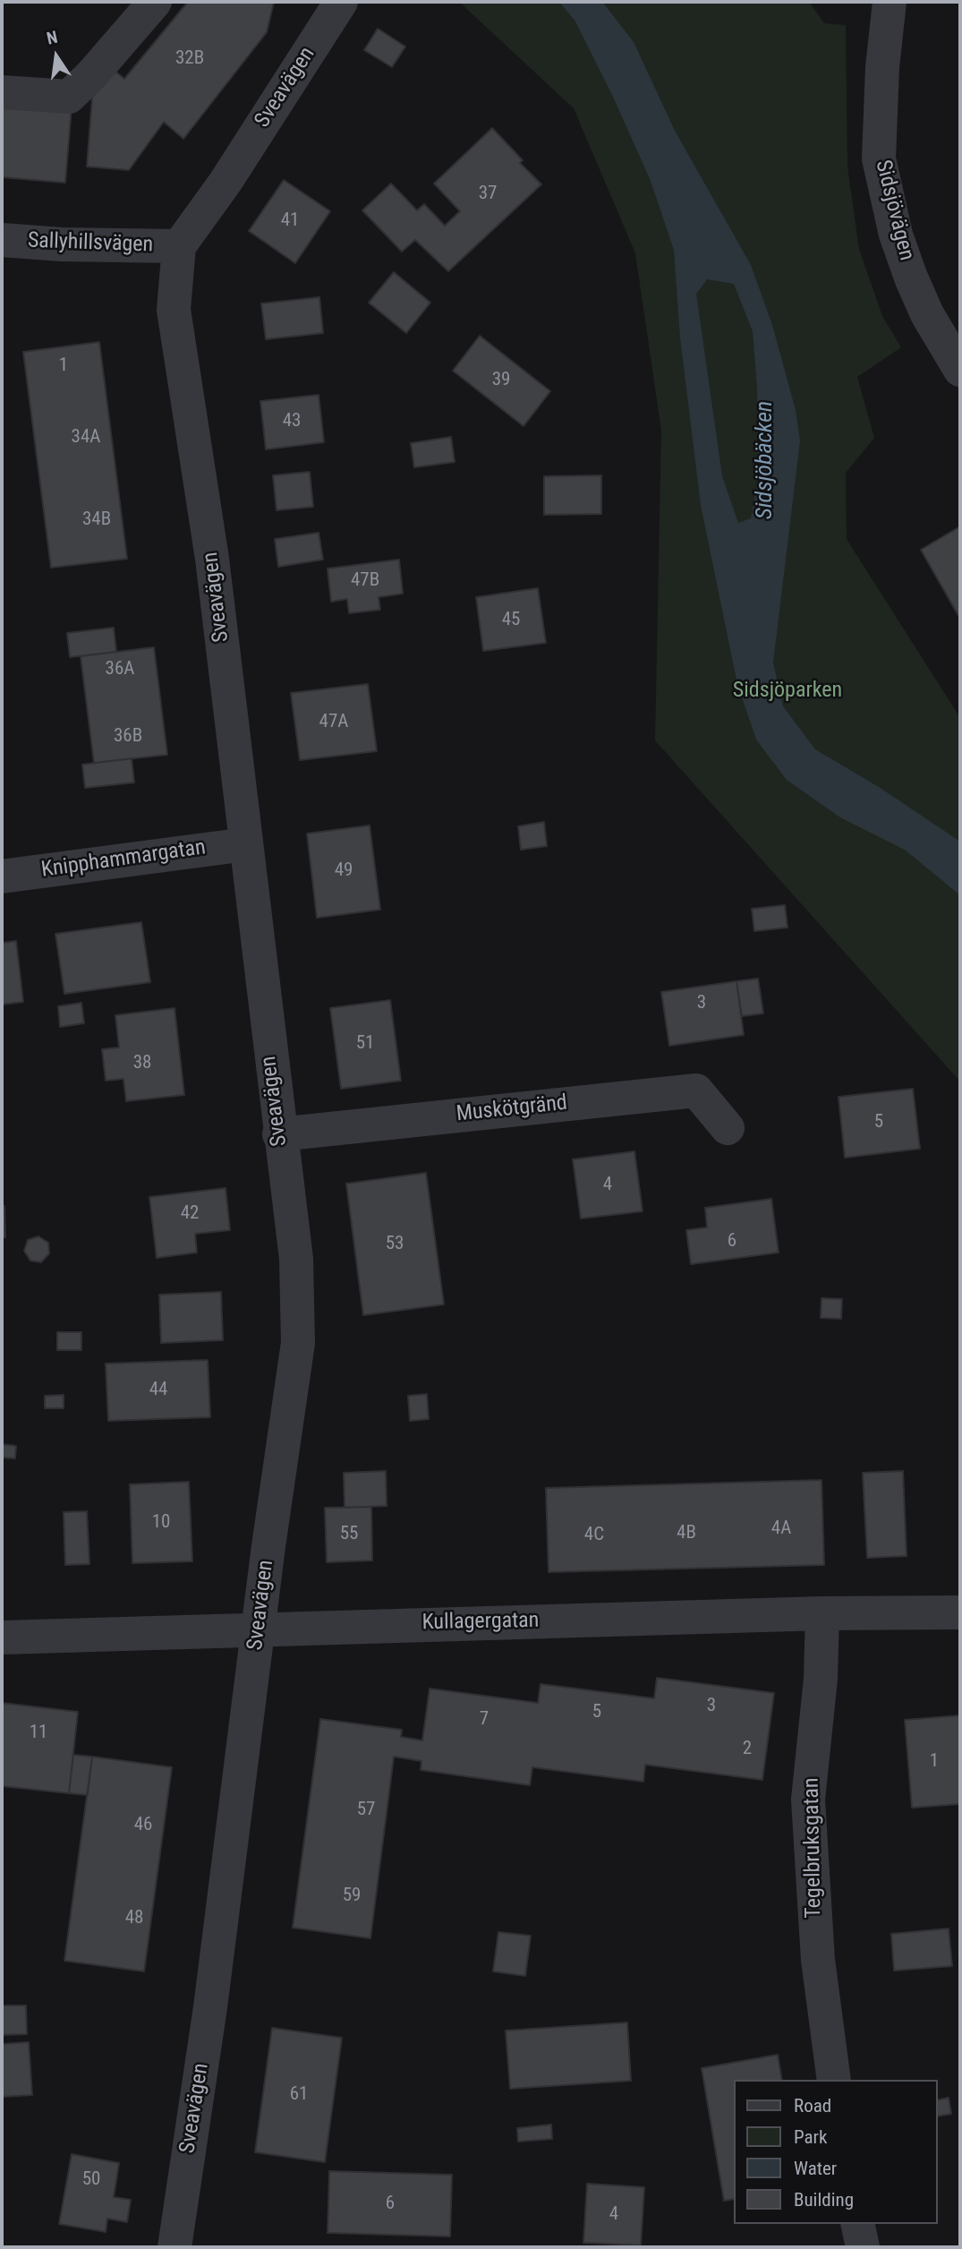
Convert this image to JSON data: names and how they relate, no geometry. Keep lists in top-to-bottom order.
{
  "streets": {
    "street": [
      "Sveavägen",
      "Sidsjövägen",
      "Sallyhillsvägen",
      "Knipphammargatan",
      "Muskötgränd",
      "Kullagergatan",
      "Tegelbruksgatan"
    ]
  },
  "crossings": [
    ["Sveavägen", "Sallyhillsvägen"],
    ["Sveavägen", "Knipphammargatan"],
    ["Sveavägen", "Muskötgränd"],
    ["Sveavägen", "Kullagergatan"],
    ["Kullagergatan", "Tegelbruksgatan"]
  ],
  "water": ["Sidsjöbäcken"],
  "parks": ["Sidsjöparken"],
  "house_numbers": [
    "32B",
    "37",
    "41",
    "1",
    "39",
    "43",
    "34A",
    "34B",
    "47B",
    "45",
    "36A",
    "47A",
    "36B",
    "49",
    "3",
    "51",
    "38",
    "5",
    "4",
    "42",
    "6",
    "53",
    "44",
    "10",
    "4A",
    "4B",
    "55",
    "4C",
    "3",
    "5",
    "7",
    "11",
    "2",
    "1",
    "57",
    "46",
    "59",
    "48",
    "61",
    "50",
    "6",
    "4"
  ],
  "legend": [
    "Road",
    "Park",
    "Water",
    "Building"
  ],
  "north": "top"
}
